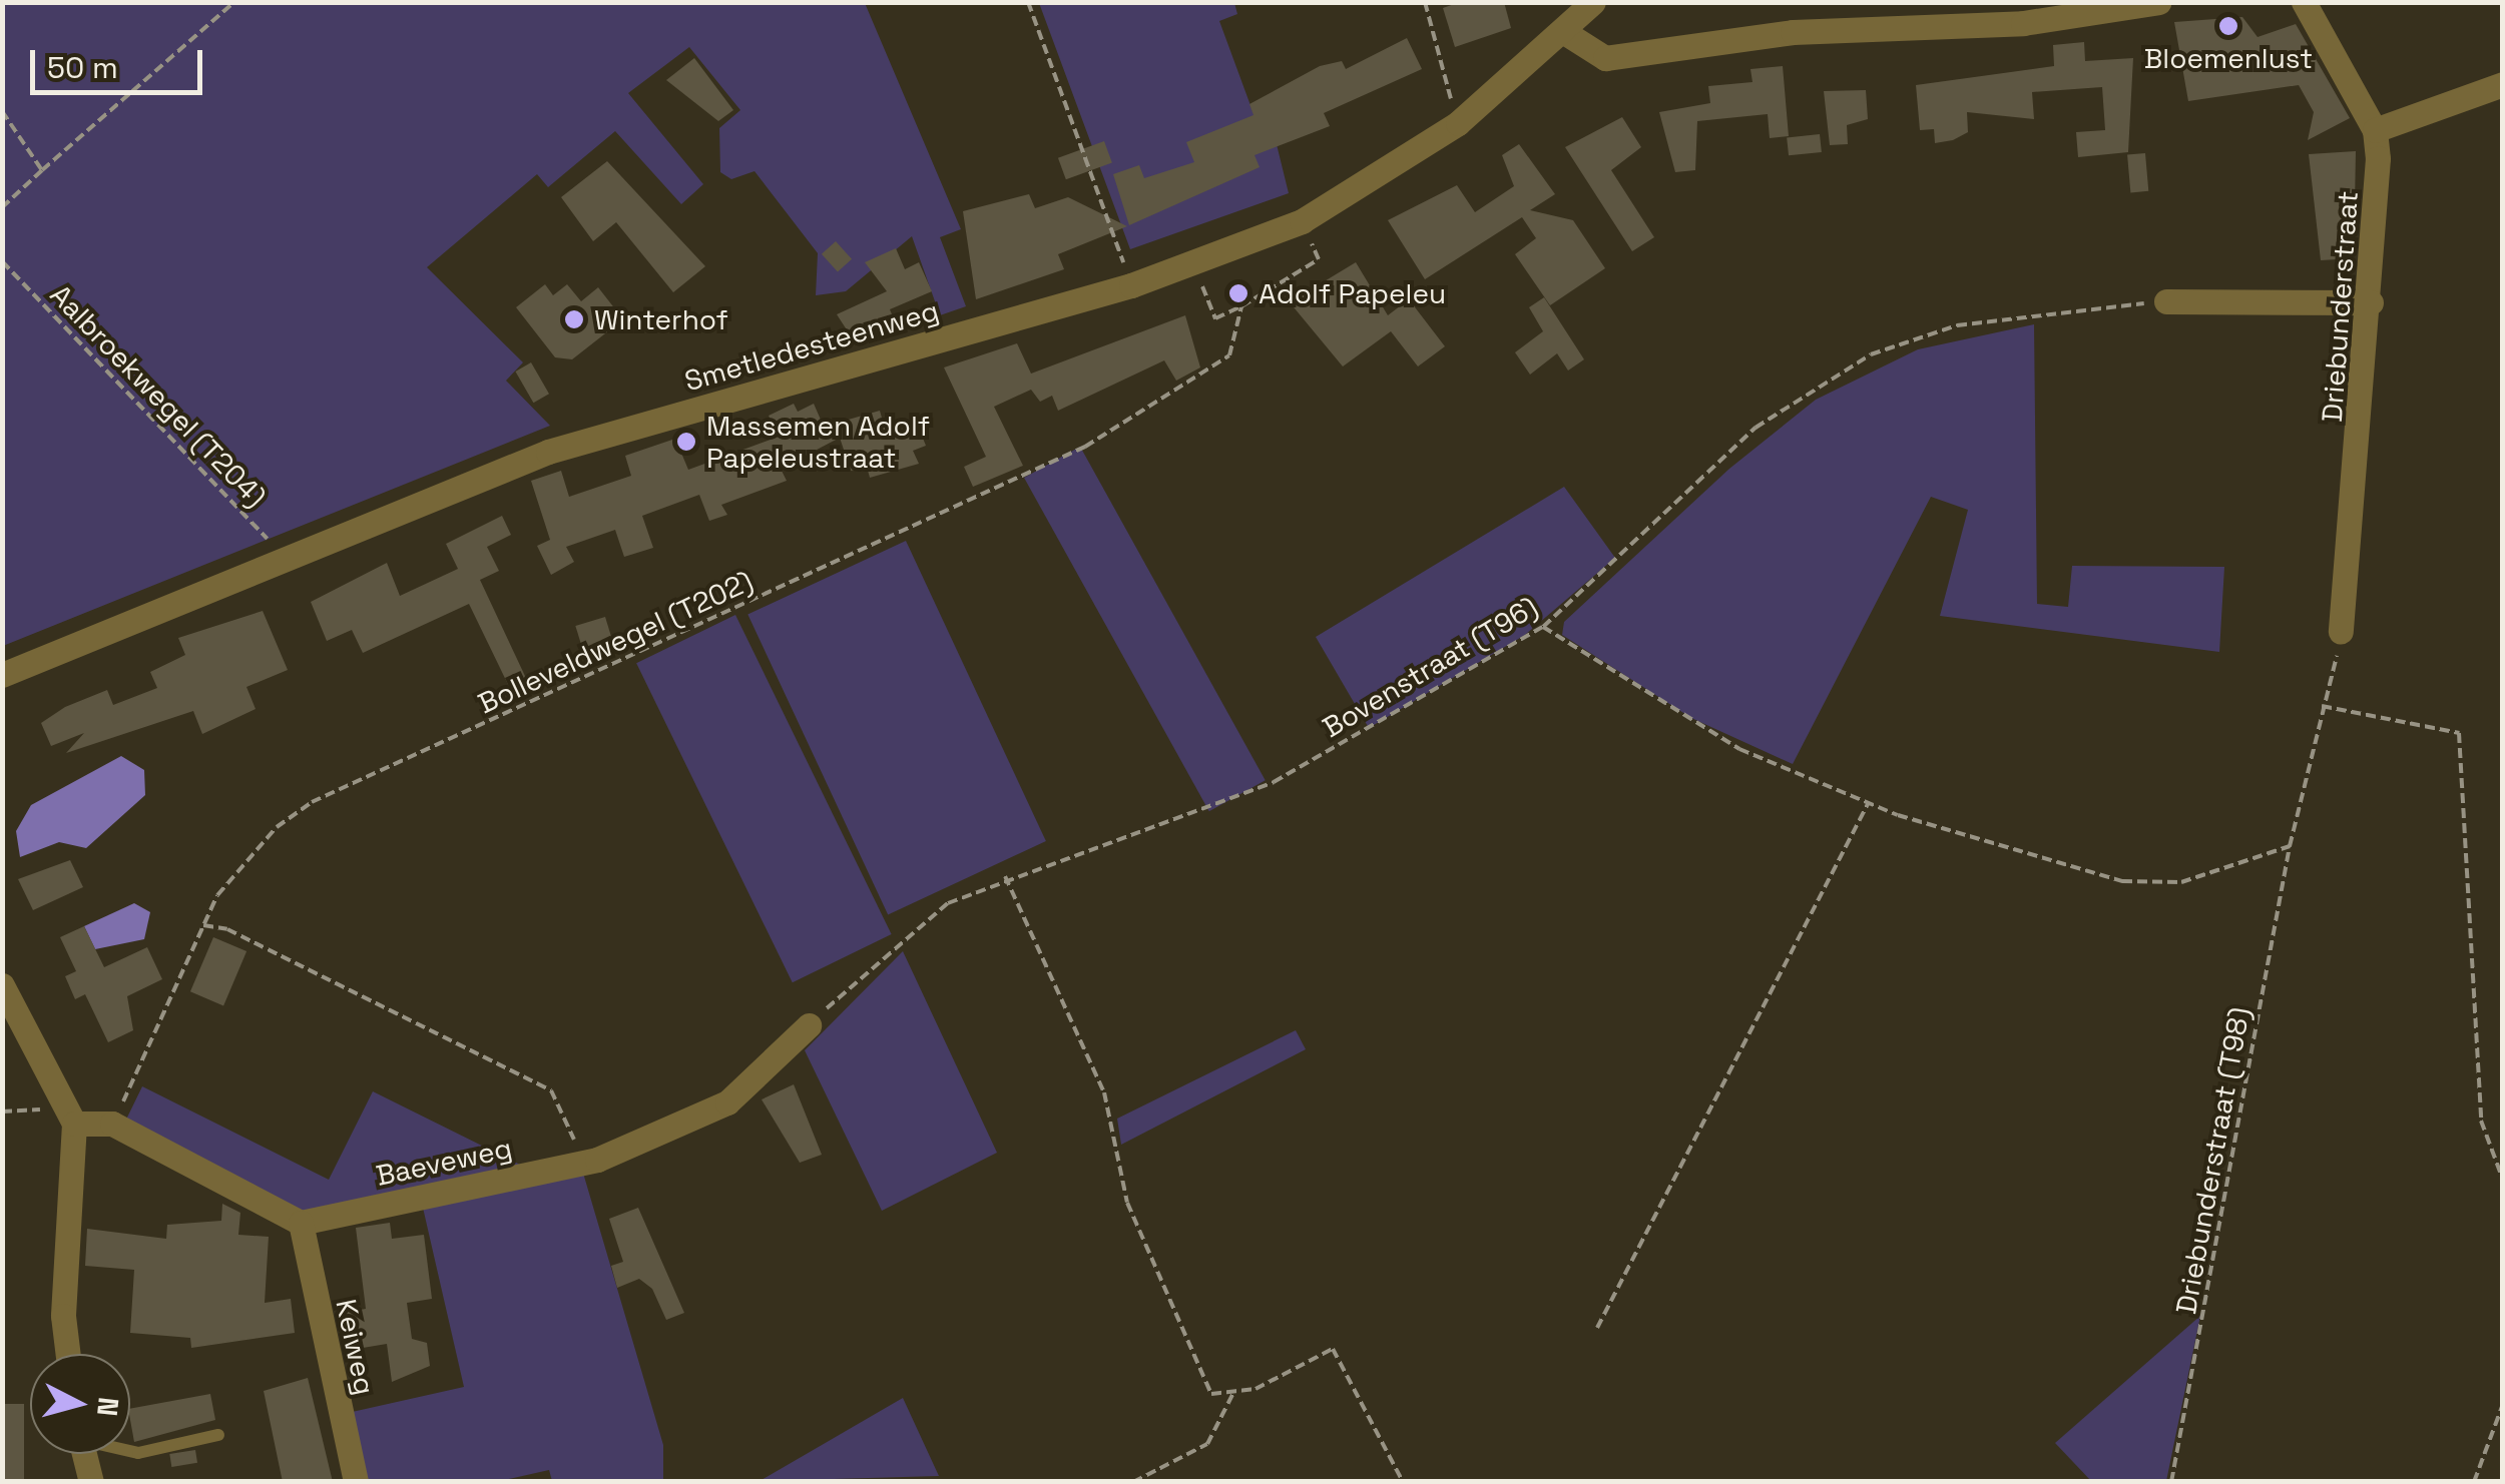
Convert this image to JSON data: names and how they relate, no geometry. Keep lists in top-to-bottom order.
{
  "streets": {
    "street": [
      "Driebunderstraat",
      "Smetledesteenweg",
      "Baeveweg",
      "Keiweg"
    ],
    "path": [
      "Aalbroekwegel (T204)",
      "Bolleveldwegel (T202)",
      "Bovenstraat (T96)",
      "Driebunderstraat (T98)"
    ]
  },
  "crossings": [
    ["Smetledesteenweg", "Aalbroekwegel (T204)"],
    ["Bovenstraat (T96)", "Baeveweg"],
    ["Baeveweg", "Keiweg"]
  ],
  "places": [
    "Bloemenlust",
    "Adolf Papeleu",
    "Winterhof",
    "Massemen Adolf Papeleustraat"
  ],
  "scale_bar": "50 m",
  "north": "right"
}
